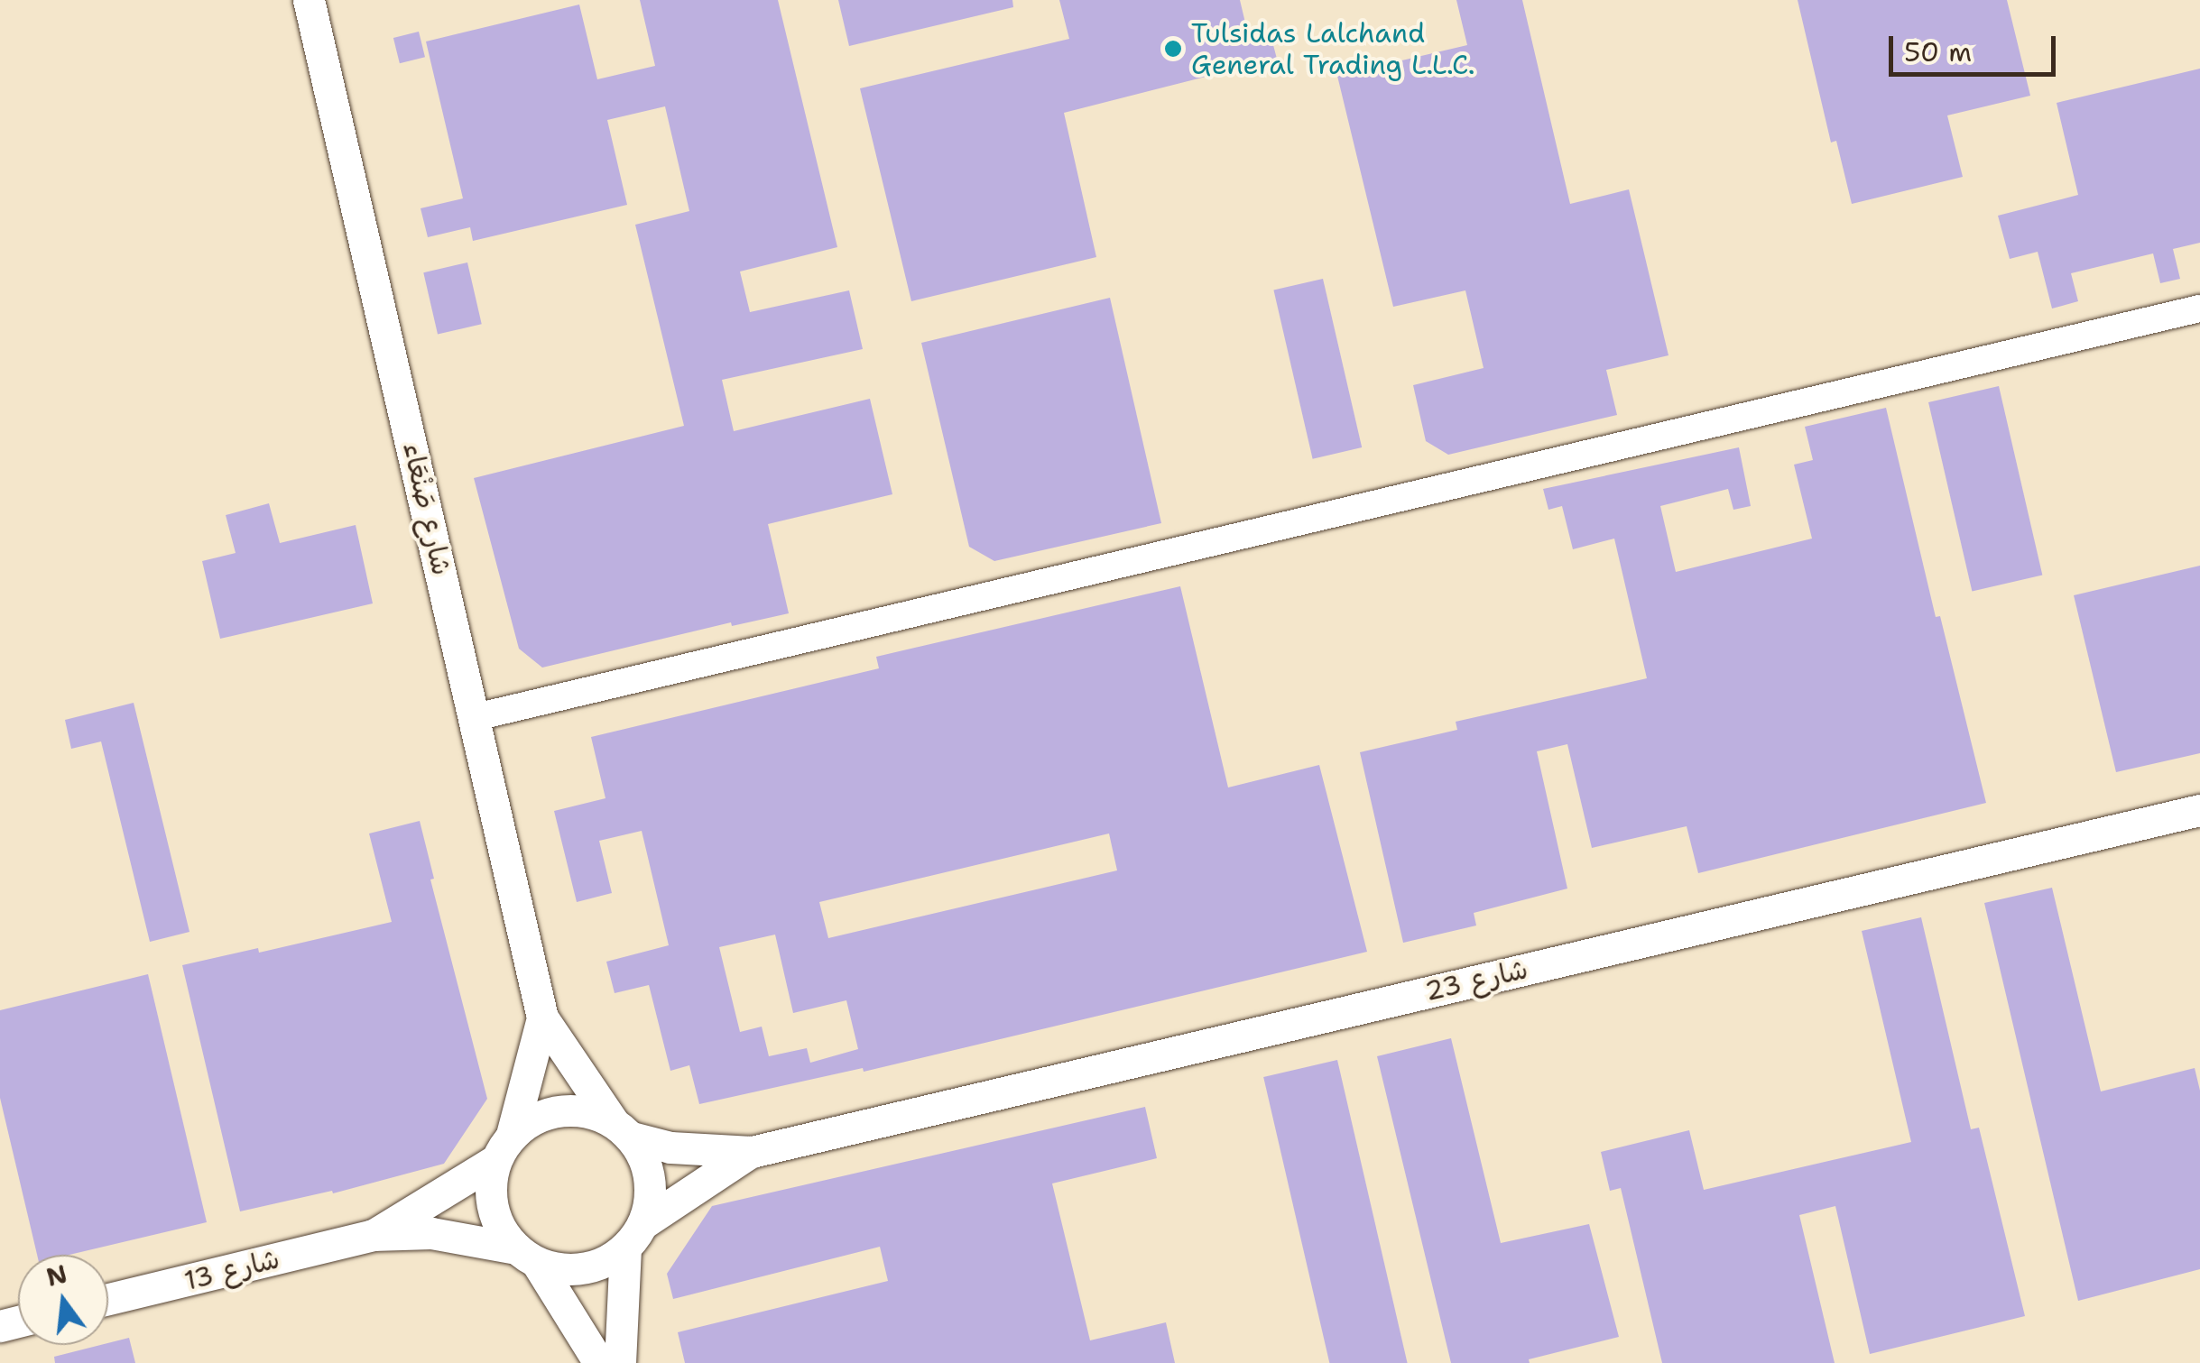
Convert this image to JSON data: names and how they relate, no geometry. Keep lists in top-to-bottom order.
{
  "streets": {
    "street": ["شارع صَنْعَاء", "شارع 23", "شارع 13"]
  },
  "crossings": [
    ["شارع صَنْعَاء", "شارع 23"],
    ["شارع صَنْعَاء", "شارع 13"],
    ["شارع 23", "شارع 13"]
  ],
  "places": ["Tulsidas Lalchand General Trading L.L.C."],
  "scale_bar": "50 m",
  "north": "top"
}
